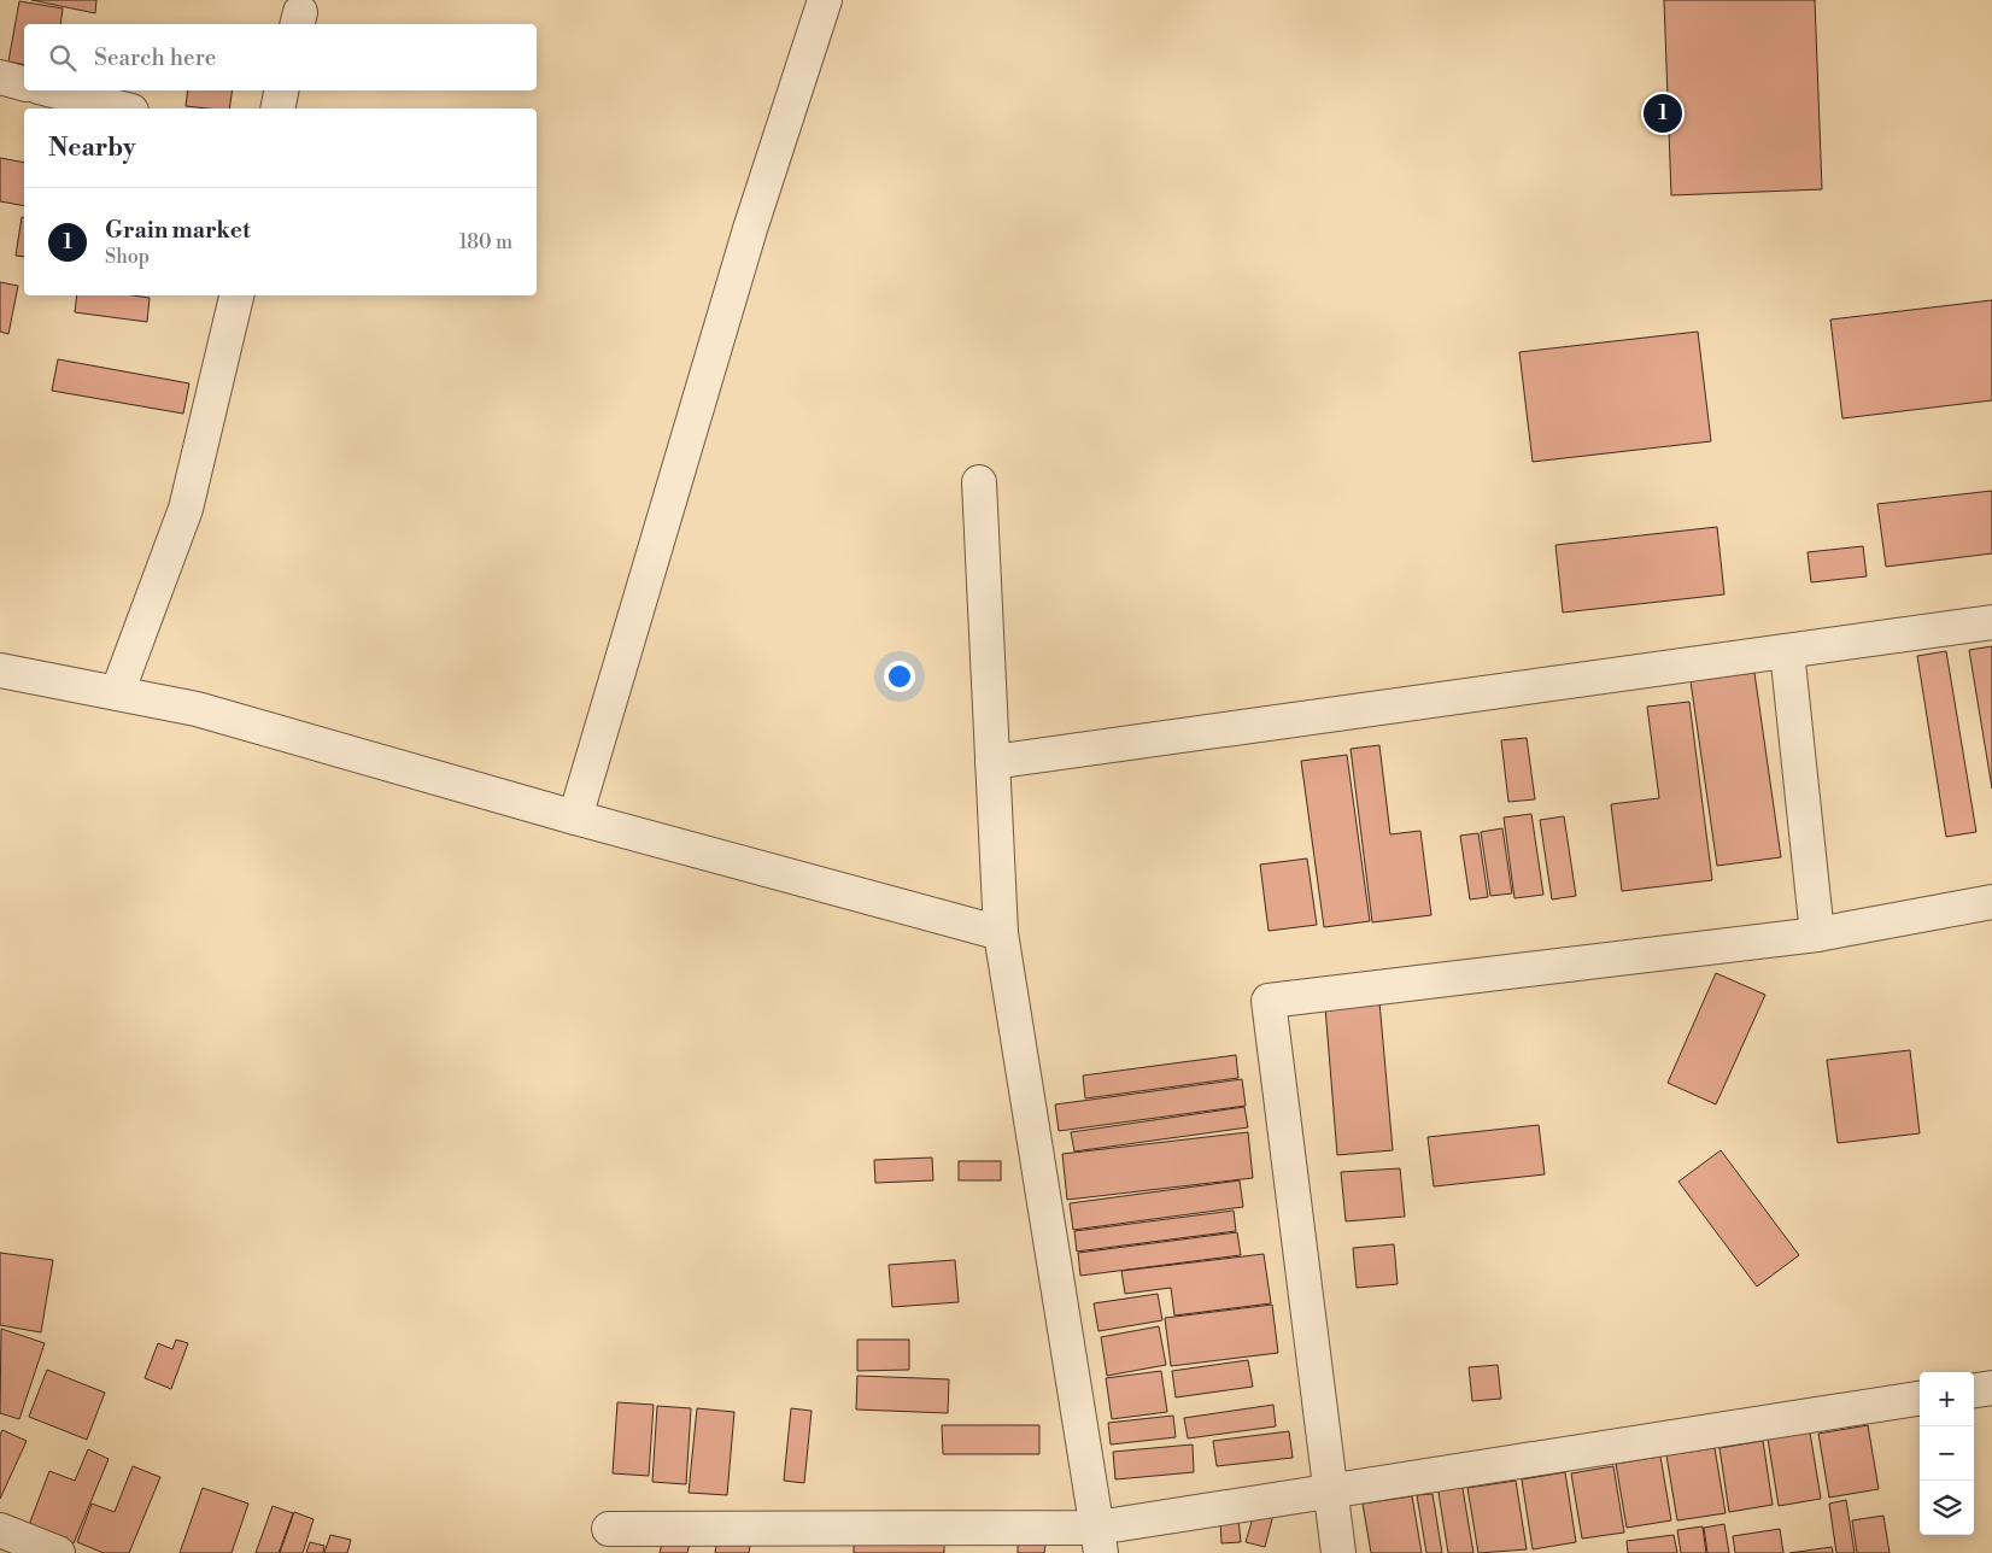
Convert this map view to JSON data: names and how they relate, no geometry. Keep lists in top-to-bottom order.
{
  "page": {
    "search": "Search here",
    "pins": "1",
    "heading": "Nearby",
    "list": [
      {
        "mark": "1",
        "name": "Grain market",
        "note": "Shop",
        "value": "180 m"
      }
    ],
    "map_buttons": ["+", "−"]
  }
}
